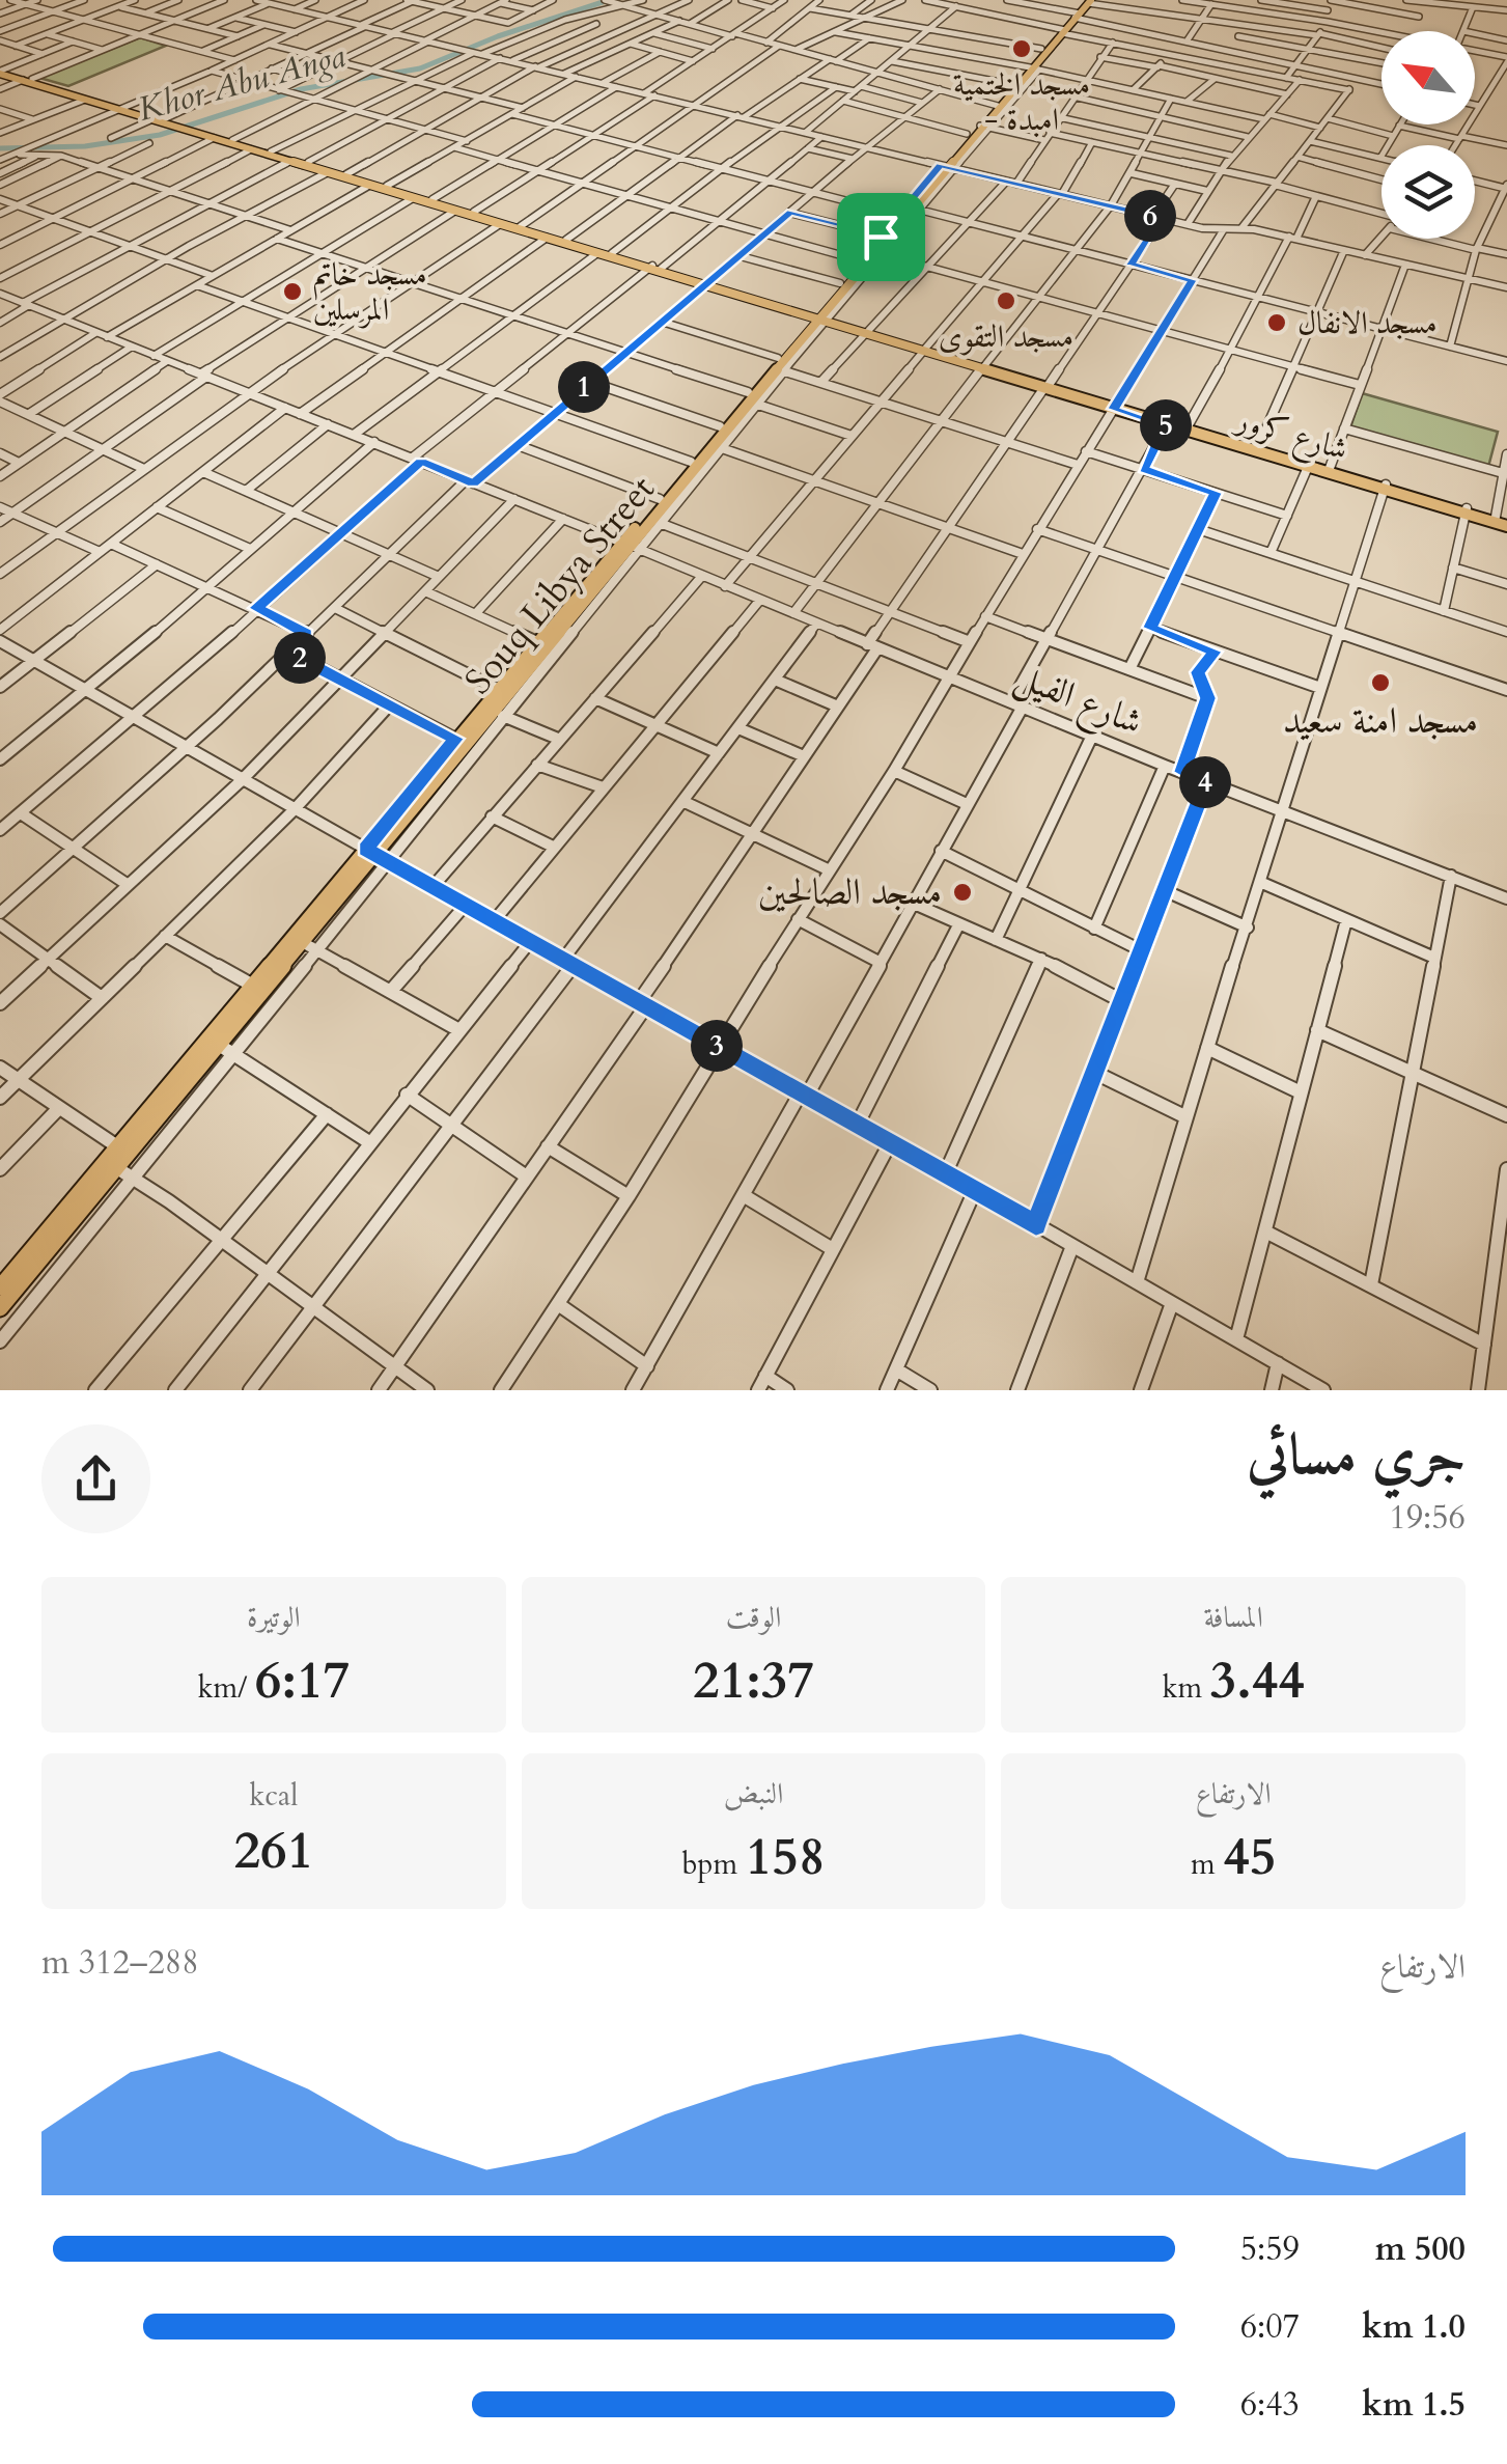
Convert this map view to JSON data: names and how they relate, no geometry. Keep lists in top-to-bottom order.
{
  "streets": {
    "main road": ["شارع كرور", "Souq Libya Street"],
    "street": ["شارع الفيل"]
  },
  "crossings": [
    ["شارع كرور", "Souq Libya Street"],
    ["Souq Libya Street", "شارع الفيل"]
  ],
  "water": ["Khor Abu Anga"],
  "places": [
    "مسجد الختمية - امبدة",
    "مسجد خاتم المرسلين",
    "مسجد التقوى",
    "مسجد الانفال",
    "مسجد امنة سعيد",
    "مسجد الصالحين"
  ],
  "north": "top left",
  "page": {
    "pins": [
      "6",
      "1",
      "5",
      "2",
      "4",
      "3"
    ],
    "heading": ["جري مسائي", "19:56"],
    "stats": [
      ["المسافة", "3.44 km"],
      ["الوقت", "21:37"],
      ["الوتيرة", "6:17 /km"],
      ["الارتفاع", "45 m"],
      ["النبض", "158 bpm"],
      ["kcal", "261"]
    ],
    "chart": ["الارتفاع", "288–312 m"],
    "list": [
      {
        "name": "500 m",
        "note": "5:59"
      },
      {
        "name": "1.0 km",
        "note": "6:07"
      },
      {
        "name": "1.5 km",
        "note": "6:43"
      }
    ]
  }
}
